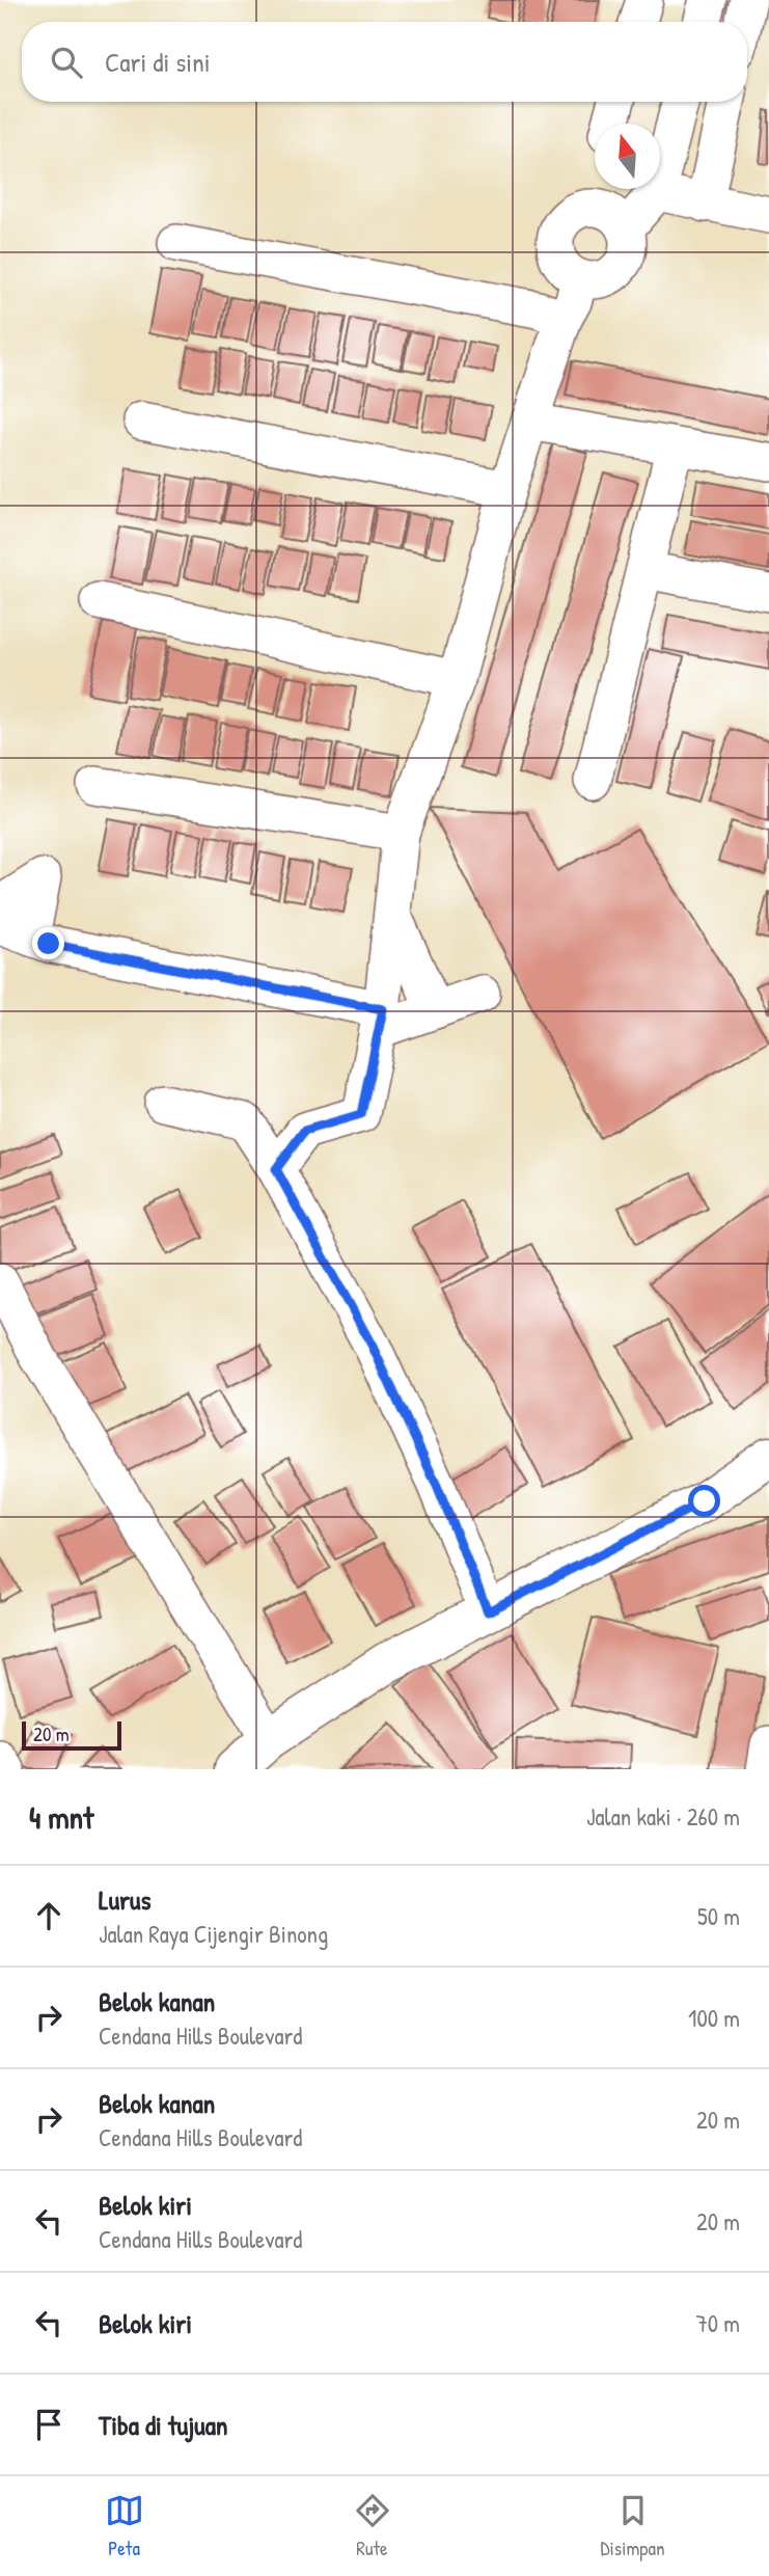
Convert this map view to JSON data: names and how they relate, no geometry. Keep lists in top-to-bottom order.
{
  "scale_bar": "20 m",
  "north": "top",
  "page": {
    "search": "Cari di sini",
    "scale": "20 m",
    "heading": ["4 mnt", "Jalan kaki · 260 m"],
    "list": [
      ["Lurus", "Jalan Raya Cijengir Binong", "50 m"],
      ["Belok kanan", "Cendana Hills Boulevard", "100 m"],
      ["Belok kanan", "Cendana Hills Boulevard", "20 m"],
      ["Belok kiri", "Cendana Hills Boulevard", "20 m"],
      ["Belok kiri", "70 m"],
      "Tiba di tujuan"
    ],
    "nav": ["Peta", "Rute", "Disimpan"]
  }
}
